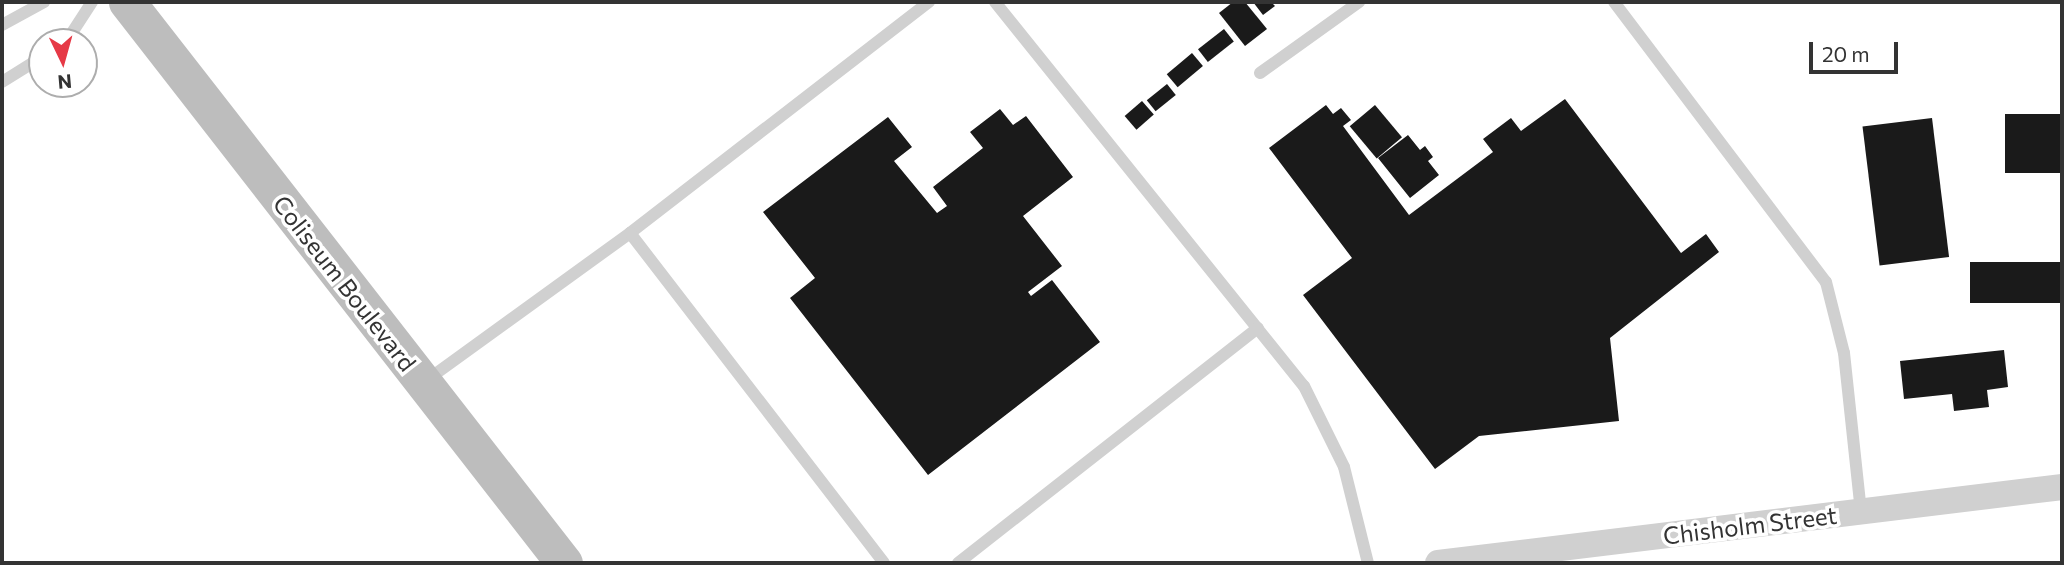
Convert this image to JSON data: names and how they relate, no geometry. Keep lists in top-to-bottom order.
{
  "streets": {
    "main road": ["Coliseum Boulevard"],
    "street": ["Chisholm Street"]
  },
  "scale_bar": "20 m",
  "north": "bottom"
}
